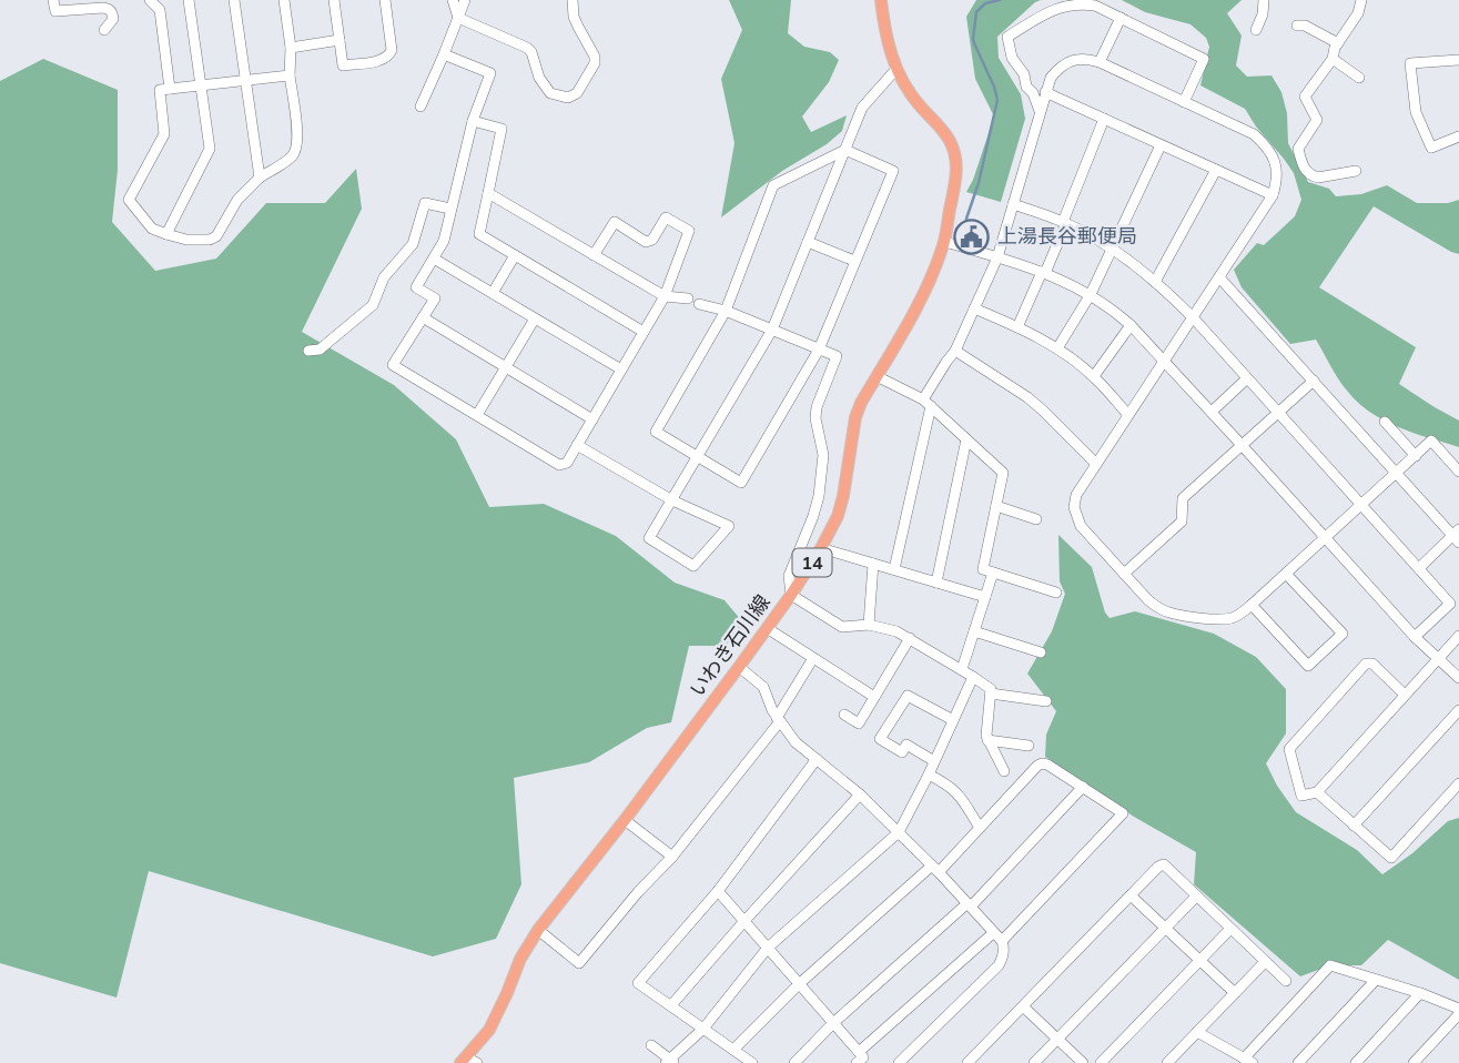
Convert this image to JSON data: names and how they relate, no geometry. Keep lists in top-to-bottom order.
{
  "streets": {
    "main road": ["14", "いわき石川線"]
  },
  "places": {
    "public building": ["上湯長谷郵便局"]
  }
}
